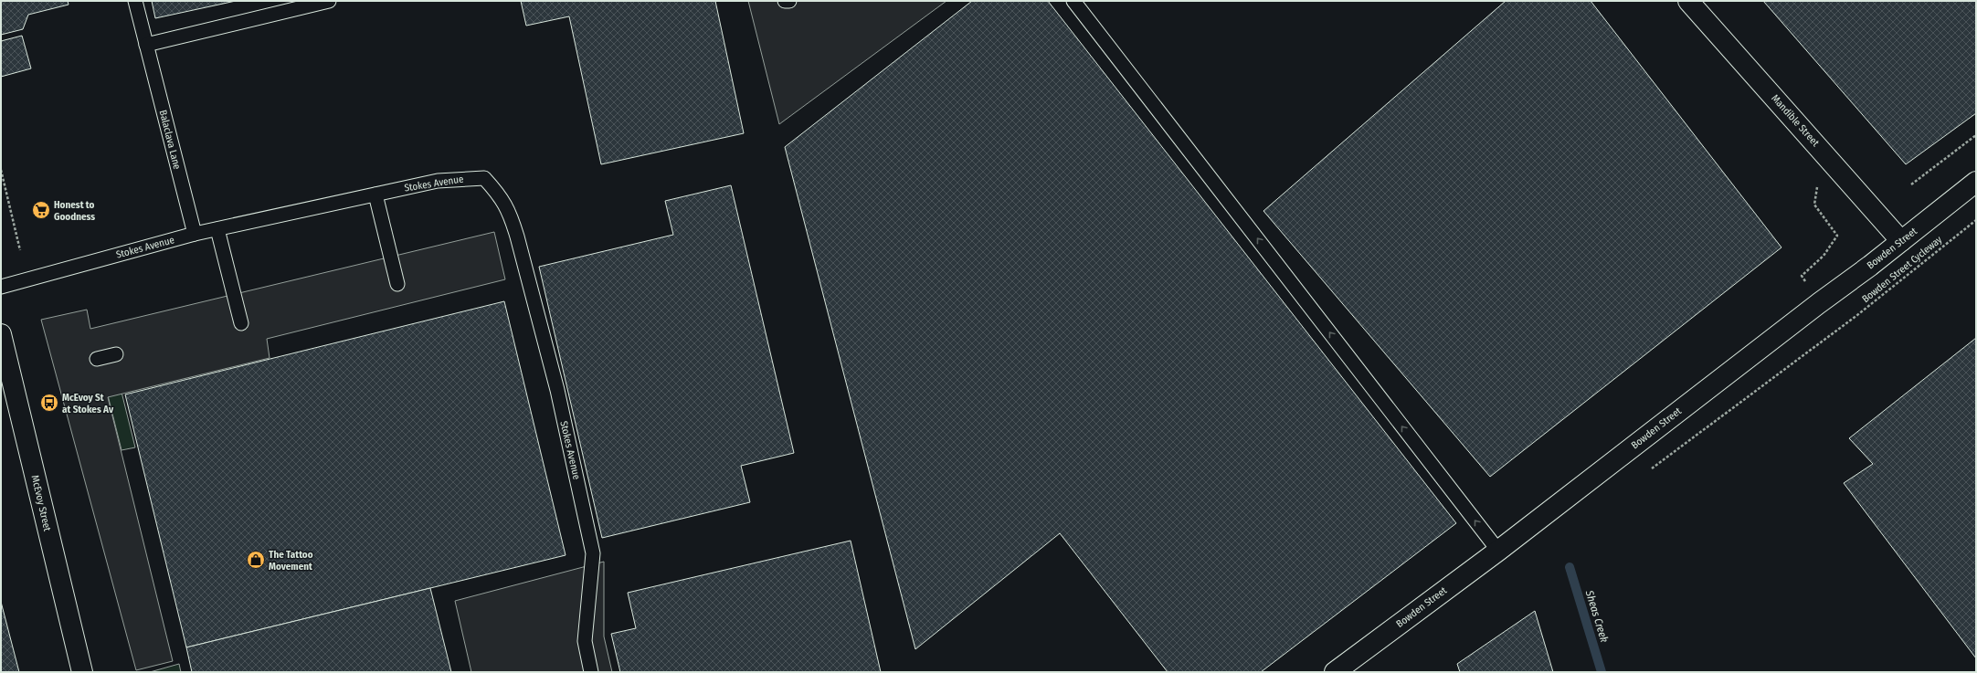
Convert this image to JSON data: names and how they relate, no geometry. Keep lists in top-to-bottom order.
{
  "streets": {
    "street": ["Mandible Street", "Bowden Street", "McEvoy Street"],
    "lane": ["Balaclava Lane", "Stokes Avenue"],
    "path": ["Bowden Street Cycleway"]
  },
  "crossings": [
    ["Mandible Street", "Bowden Street"],
    ["Balaclava Lane", "Stokes Avenue"]
  ],
  "water": ["Sheas Creek"],
  "places": {
    "supermarket": ["Honest to Goodness"],
    "bus stop": ["McEvoy St at Stokes Av"],
    "shop": ["The Tattoo Movement"]
  }
}
